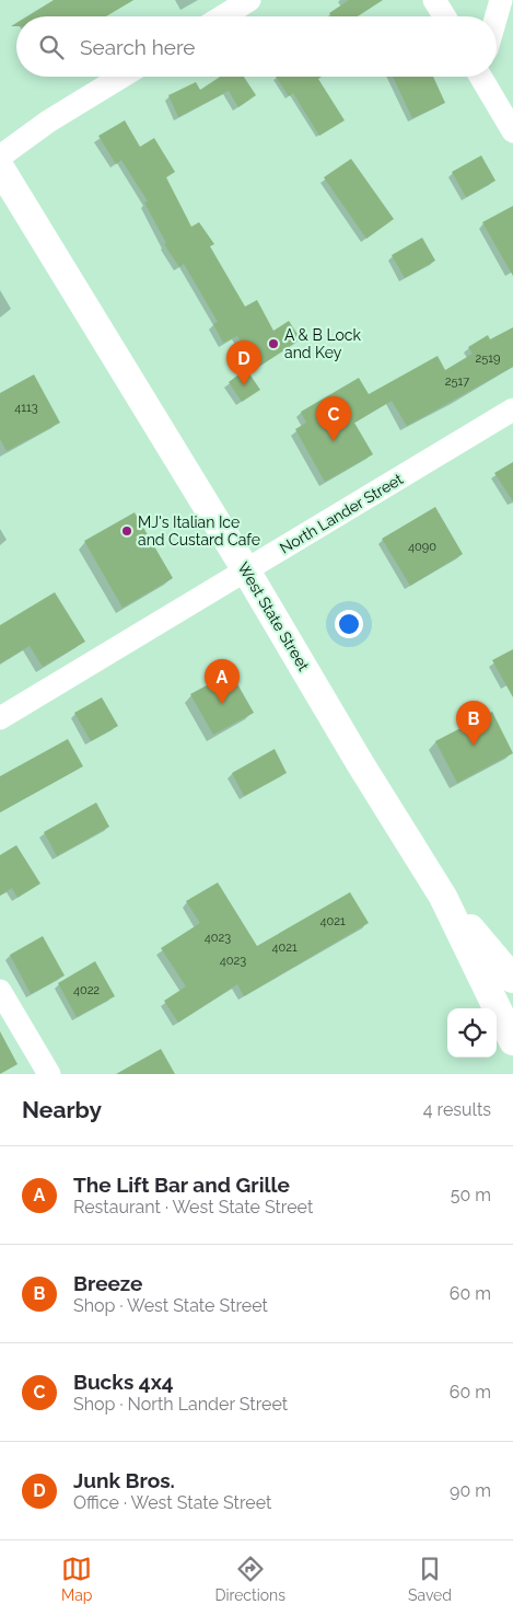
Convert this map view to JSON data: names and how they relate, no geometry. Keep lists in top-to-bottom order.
{
  "streets": {
    "main road": ["West State Street"],
    "street": ["North Lander Street"]
  },
  "crossings": [
    ["North Lander Street", "West State Street"]
  ],
  "places": ["A & B Lock and Key", "MJ's Italian Ice and Custard Cafe"],
  "house_numbers": [
    "2519",
    "2517",
    "4113",
    "4090",
    "4021",
    "4023",
    "4021",
    "4023",
    "4022"
  ],
  "page": {
    "search": "Search here",
    "pins": [
      "D",
      "C",
      "A",
      "B"
    ],
    "heading": ["Nearby", "4 results"],
    "list": [
      {
        "mark": "A",
        "name": "The Lift Bar and Grille",
        "note": "Restaurant · West State Street",
        "value": "50 m"
      },
      {
        "mark": "B",
        "name": "Breeze",
        "note": "Shop · West State Street",
        "value": "60 m"
      },
      {
        "mark": "C",
        "name": "Bucks 4x4",
        "note": "Shop · North Lander Street",
        "value": "60 m"
      },
      {
        "mark": "D",
        "name": "Junk Bros.",
        "note": "Office · West State Street",
        "value": "90 m"
      }
    ],
    "nav": ["Map", "Directions", "Saved"]
  }
}
